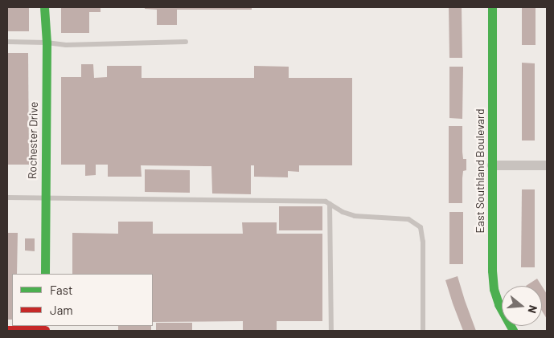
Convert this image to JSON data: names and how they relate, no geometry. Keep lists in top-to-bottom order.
{
  "streets": {
    "street": ["Rochester Drive", "East Southland Boulevard"]
  },
  "legend": ["Fast", "Jam"],
  "north": "right"
}
